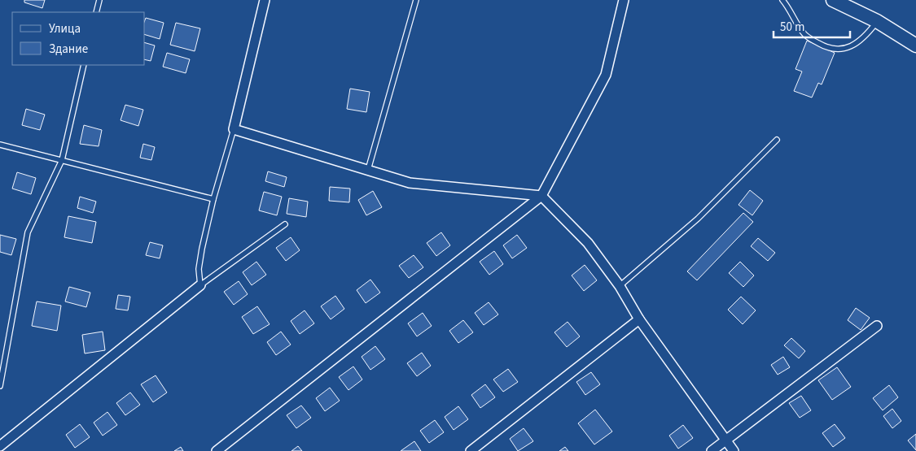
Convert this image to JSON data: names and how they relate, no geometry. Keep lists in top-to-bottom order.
{
  "legend": ["Улица", "Здание"],
  "scale_bar": "50 m"
}
